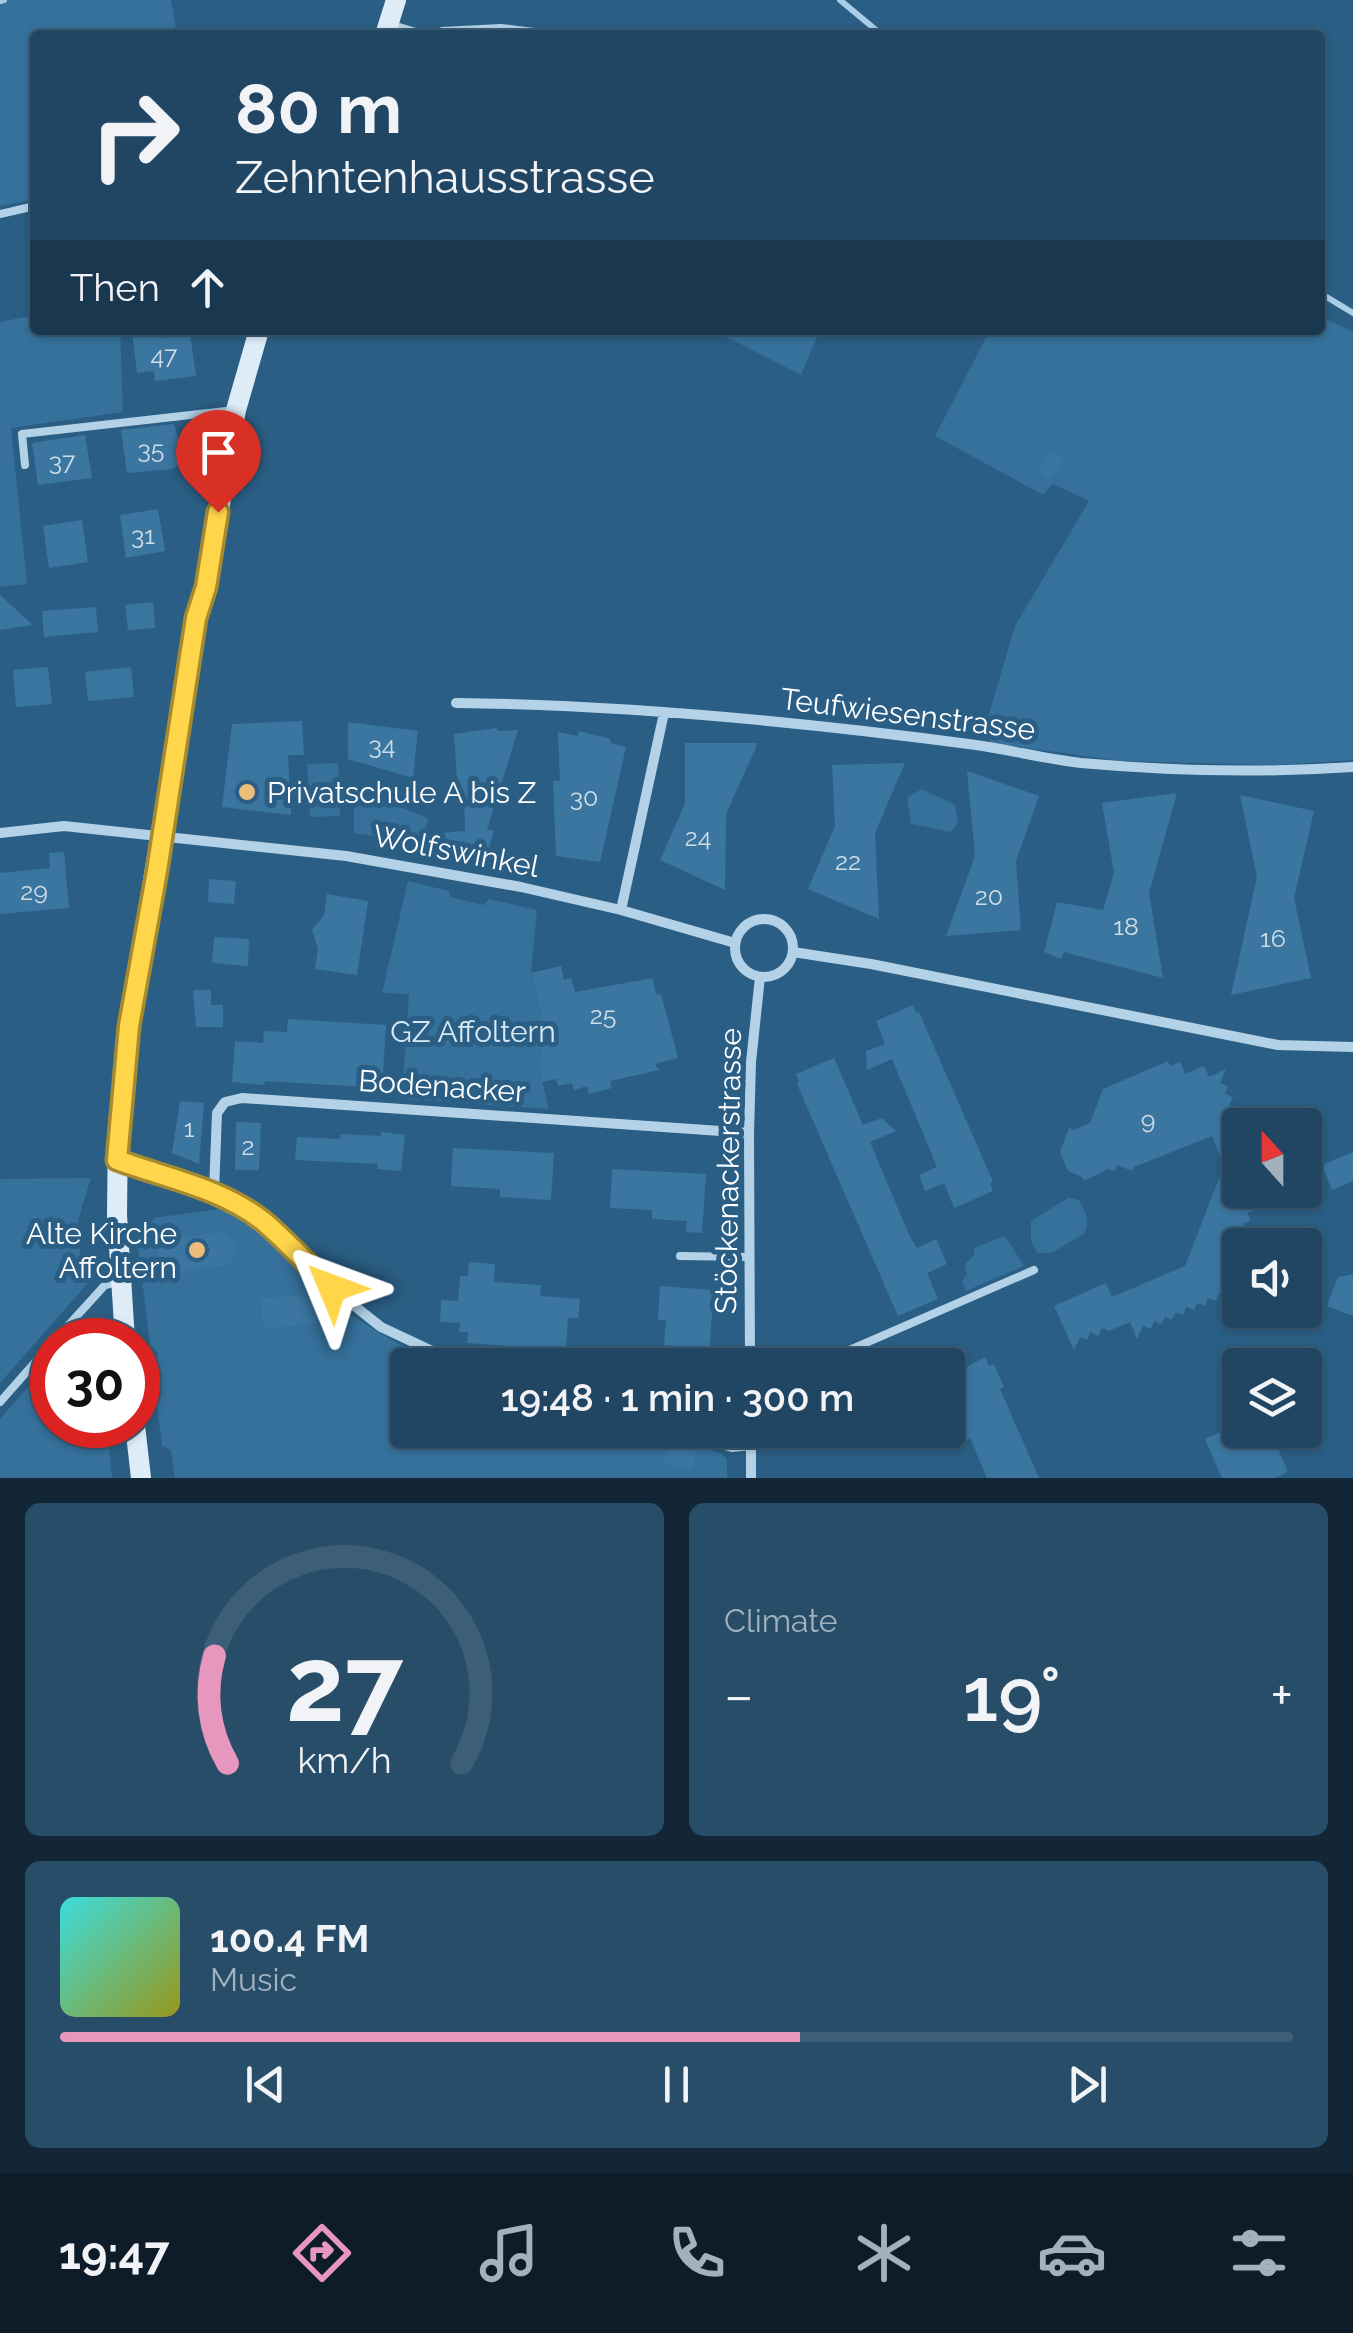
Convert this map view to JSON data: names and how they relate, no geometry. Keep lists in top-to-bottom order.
{
  "streets": {
    "street": [
      "Teufwiesenstrasse",
      "Wolfswinkel",
      "Bodenacker",
      "Stöckenackerstrasse"
    ]
  },
  "crossings": [
    ["Wolfswinkel", "Stöckenackerstrasse"],
    ["Bodenacker", "Stöckenackerstrasse"]
  ],
  "parks": ["GZ Affoltern"],
  "places": ["Privatschule A bis Z", "Alte Kirche Affoltern"],
  "house_numbers": [
    "47",
    "35",
    "37",
    "31",
    "34",
    "30",
    "24",
    "22",
    "29",
    "20",
    "18",
    "16",
    "25",
    "9",
    "1",
    "2"
  ],
  "north": "top",
  "page": {
    "turn": ["80 m", "Zehntenhausstrasse"],
    "then": "Then",
    "limit": "30",
    "trip": "19:48 · 1 min · 300 m",
    "tile": "Climate",
    "heat": ["−", "19°", "+"],
    "song": ["100.4 FM", "Music"],
    "tabs": "19:47",
    "gauge": ["27", "km/h"]
  }
}
